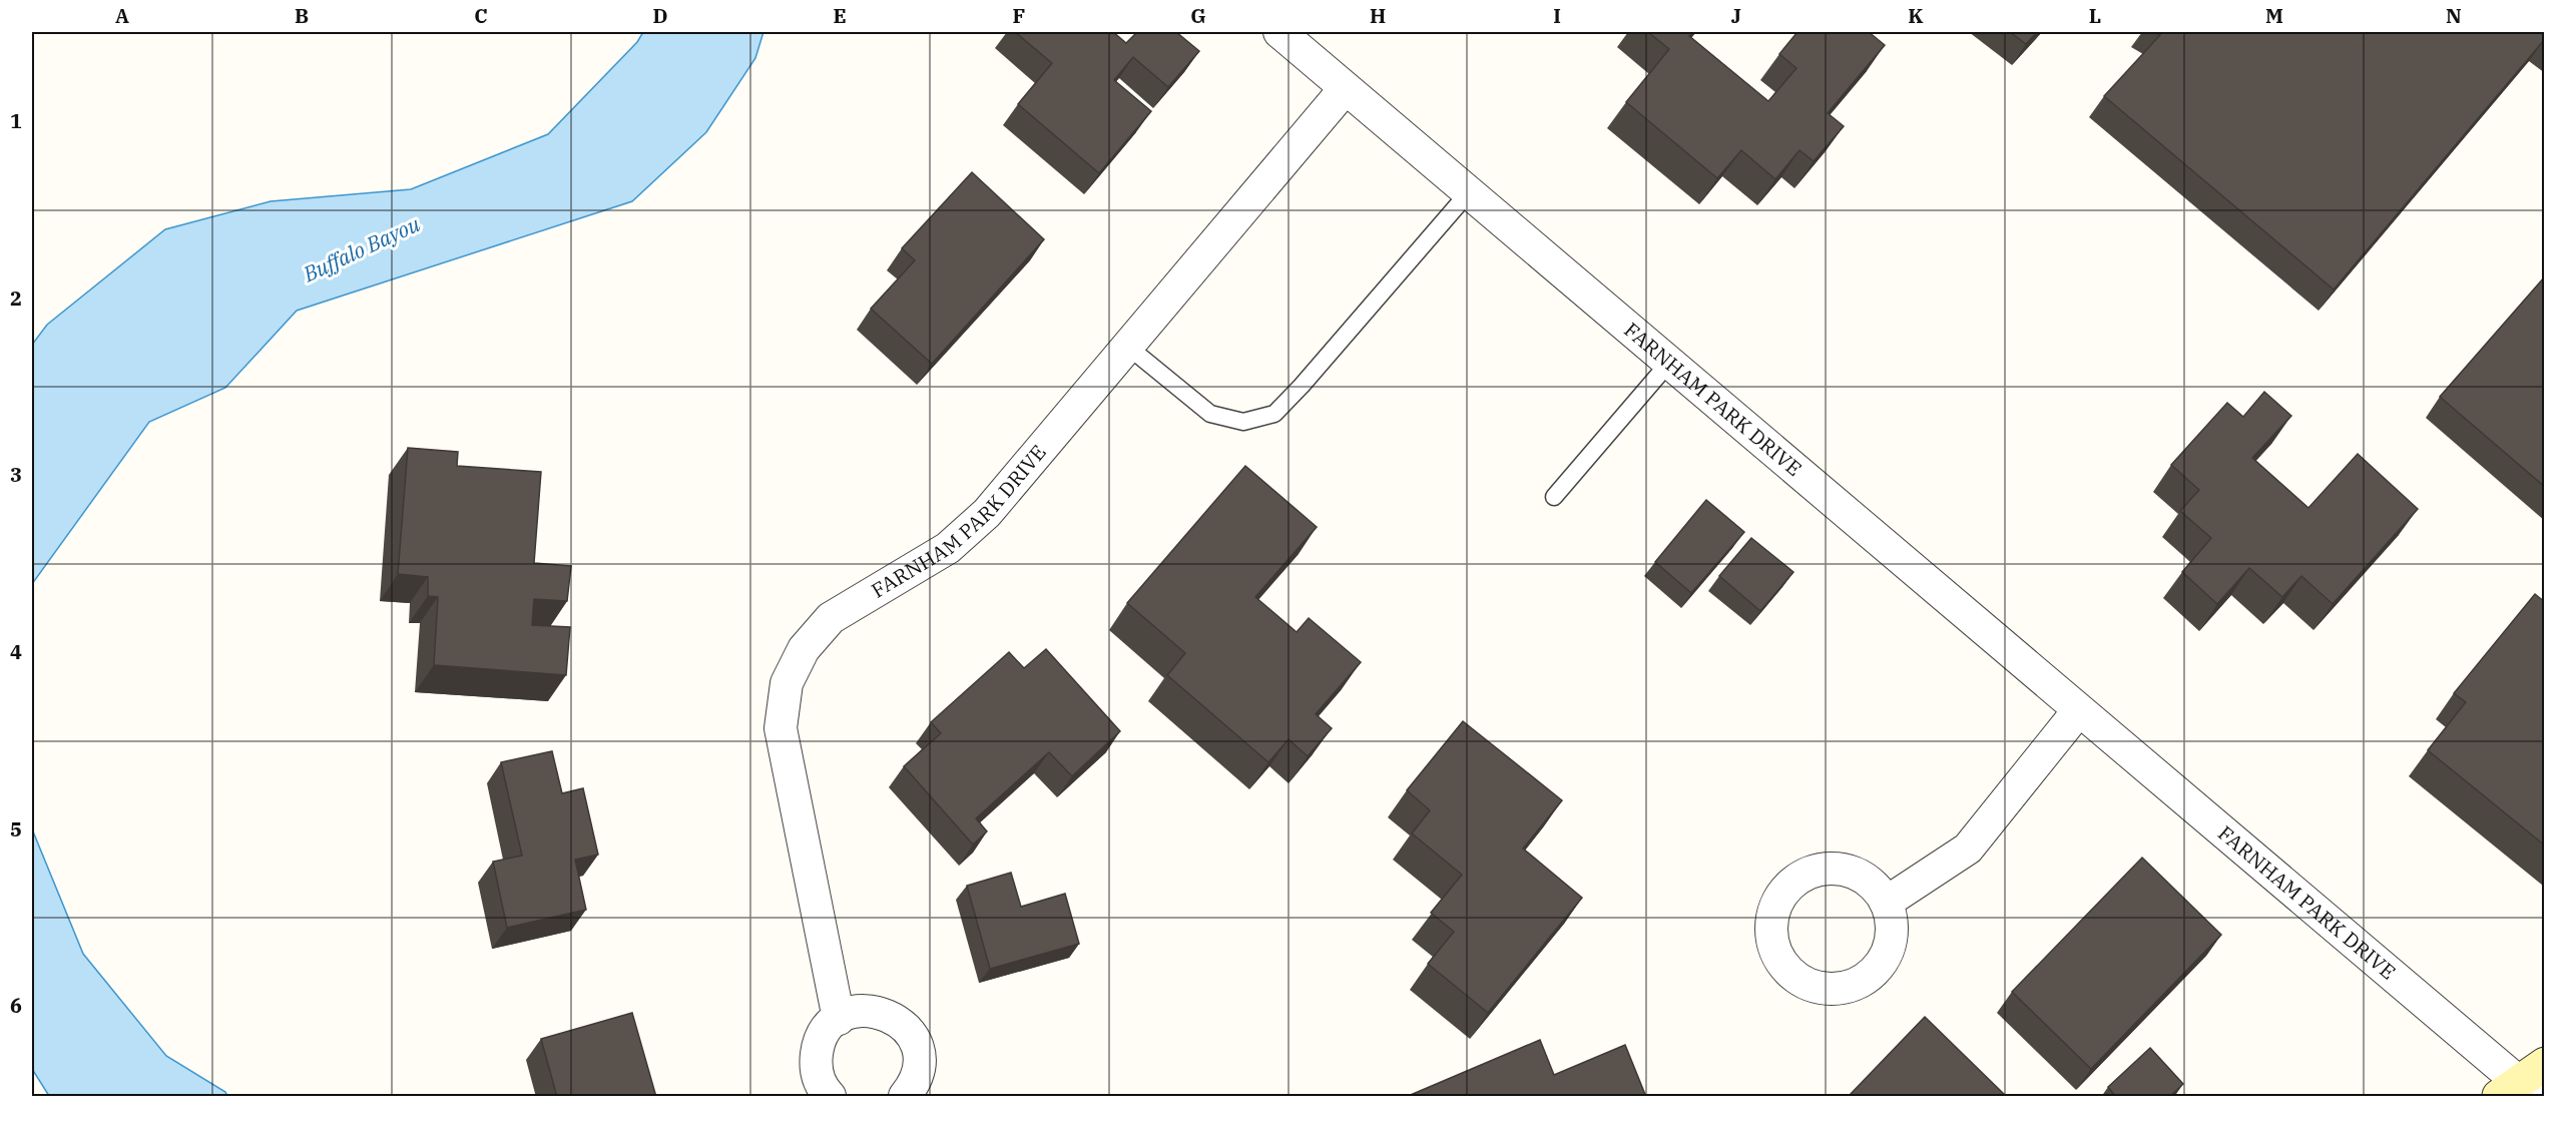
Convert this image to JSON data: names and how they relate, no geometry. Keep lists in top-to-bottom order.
{
  "streets": {
    "street": ["FARNHAM PARK DRIVE"]
  },
  "water": ["Buffalo Bayou"],
  "grid": {
    "columns": [
      "A",
      "B",
      "C",
      "D",
      "E",
      "F",
      "G",
      "H",
      "I",
      "J",
      "K",
      "L",
      "M",
      "N"
    ],
    "rows": [
      "1",
      "2",
      "3",
      "4",
      "5",
      "6"
    ]
  }
}
